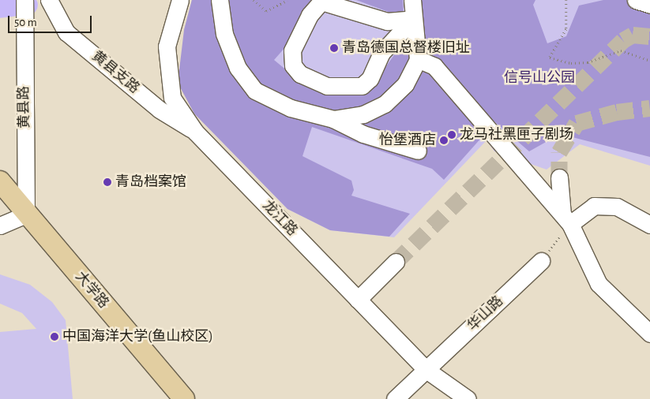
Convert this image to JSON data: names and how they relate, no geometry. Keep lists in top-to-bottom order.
{
  "streets": {
    "main road": ["大学路"],
    "street": [
      "黄县支路",
      "黄县路",
      "龙江路",
      "华山路"
    ]
  },
  "crossings": [
    ["黄县支路", "龙江路"],
    ["黄县路", "大学路"],
    ["龙江路", "华山路"]
  ],
  "parks": ["信号山公园"],
  "places": [
    "青岛德国总督楼旧址",
    "龙马社黑匣子剧场",
    "怡堡酒店",
    "青岛档案馆",
    "中国海洋大学(鱼山校区)"
  ],
  "scale_bar": "50 m"
}
